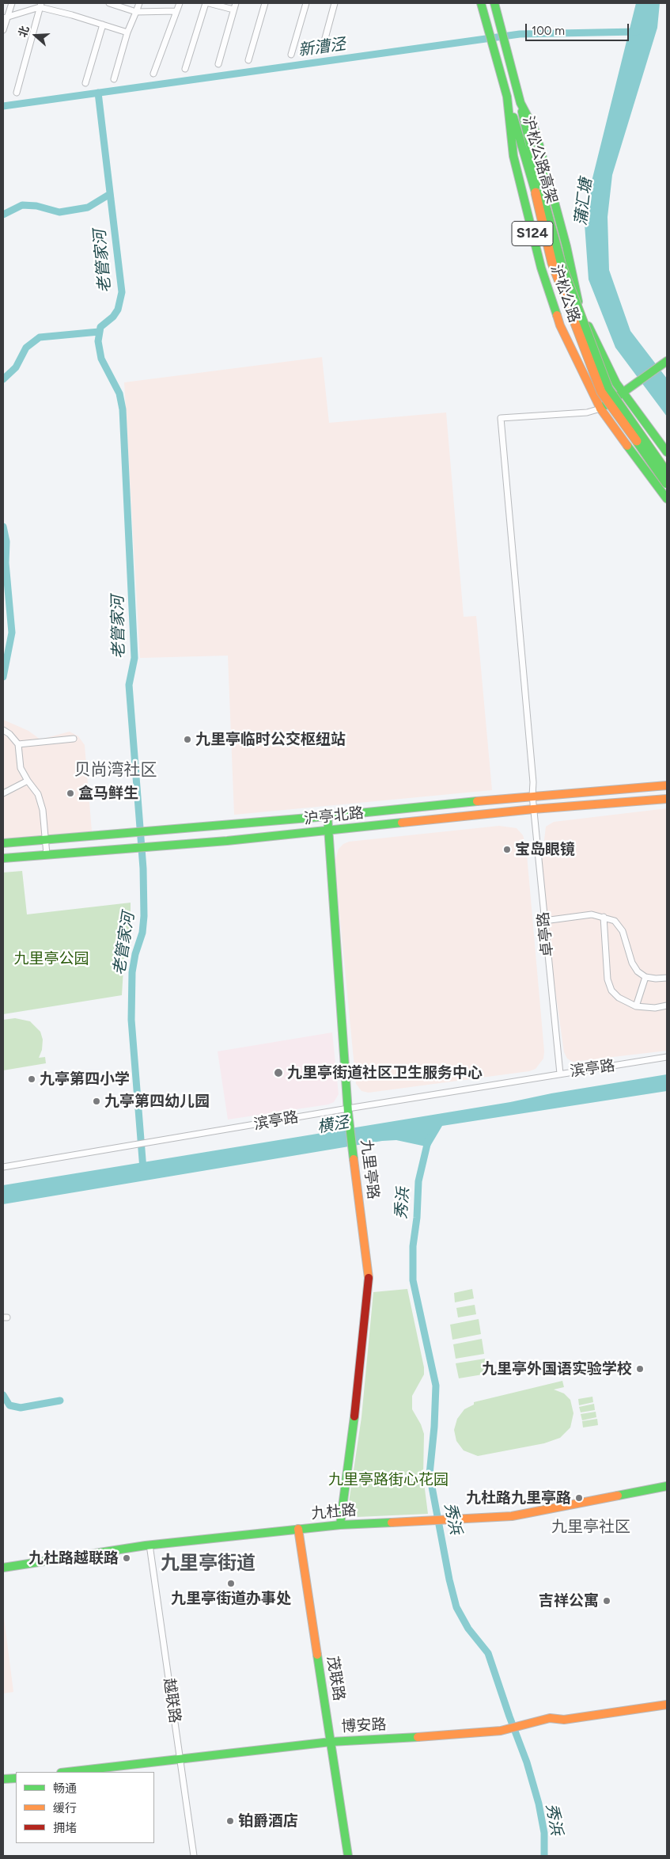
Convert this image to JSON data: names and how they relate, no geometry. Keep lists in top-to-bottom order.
{
  "streets": {
    "street": [
      "沪松公路高架",
      "S124",
      "沪松公路",
      "沪亭北路",
      "卓亭路",
      "滨亭路",
      "九里亭路",
      "九杜路",
      "茂联路",
      "越联路",
      "博安路"
    ]
  },
  "crossings": [
    ["沪松公路高架", "沪松公路"],
    ["沪松公路", "卓亭路"],
    ["沪亭北路", "卓亭路"],
    ["沪亭北路", "九里亭路"],
    ["卓亭路", "滨亭路"],
    ["滨亭路", "九里亭路"],
    ["九里亭路", "九杜路"],
    ["九杜路", "茂联路"],
    ["九杜路", "越联路"],
    ["茂联路", "博安路"],
    ["越联路", "博安路"]
  ],
  "districts": ["贝尚湾社区", "九里亭社区", "九里亭街道"],
  "water": [
    "新漕泾",
    "蒲汇塘",
    "老管家河",
    "横泾",
    "秀浜"
  ],
  "parks": ["九里亭公园", "九里亭路街心花园"],
  "places": [
    "九里亭临时公交枢纽站",
    "盒马鲜生",
    "宝岛眼镜",
    "九里亭街道社区卫生服务中心",
    "九亭第四小学",
    "九亭第四幼儿园",
    "九里亭外国语实验学校",
    "九杜路九里亭路",
    "九杜路越联路",
    "九里亭街道办事处",
    "吉祥公寓",
    "铂爵酒店"
  ],
  "legend": ["畅通", "缓行", "拥堵"],
  "scale_bar": "100 m",
  "north": "left"
}
